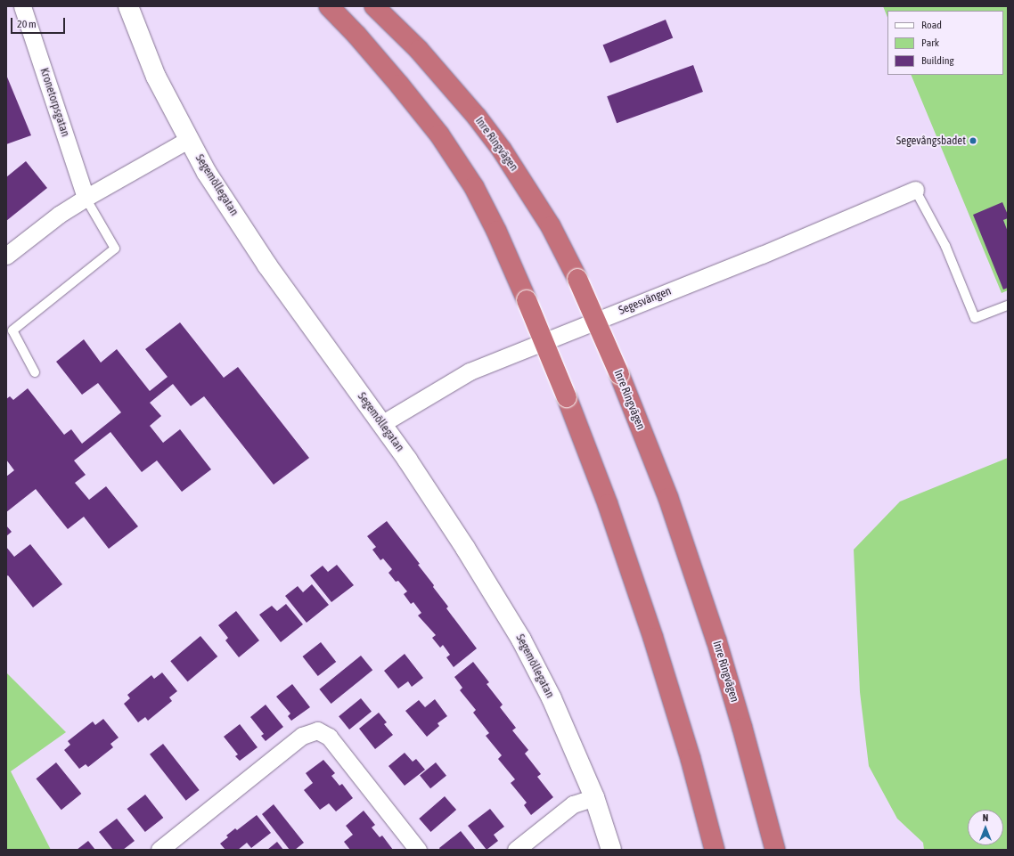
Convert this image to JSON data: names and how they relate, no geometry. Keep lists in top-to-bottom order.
{
  "streets": {
    "highway": ["Inre Ringvägen"],
    "street": ["Kronetorpsgatan", "Segemöllegatan", "Segesvängen"]
  },
  "crossings": [
    ["Segemöllegatan", "Segesvängen"]
  ],
  "places": ["Segevångsbadet"],
  "legend": ["Road", "Park", "Building"],
  "scale_bar": "20 m",
  "north": "top"
}
